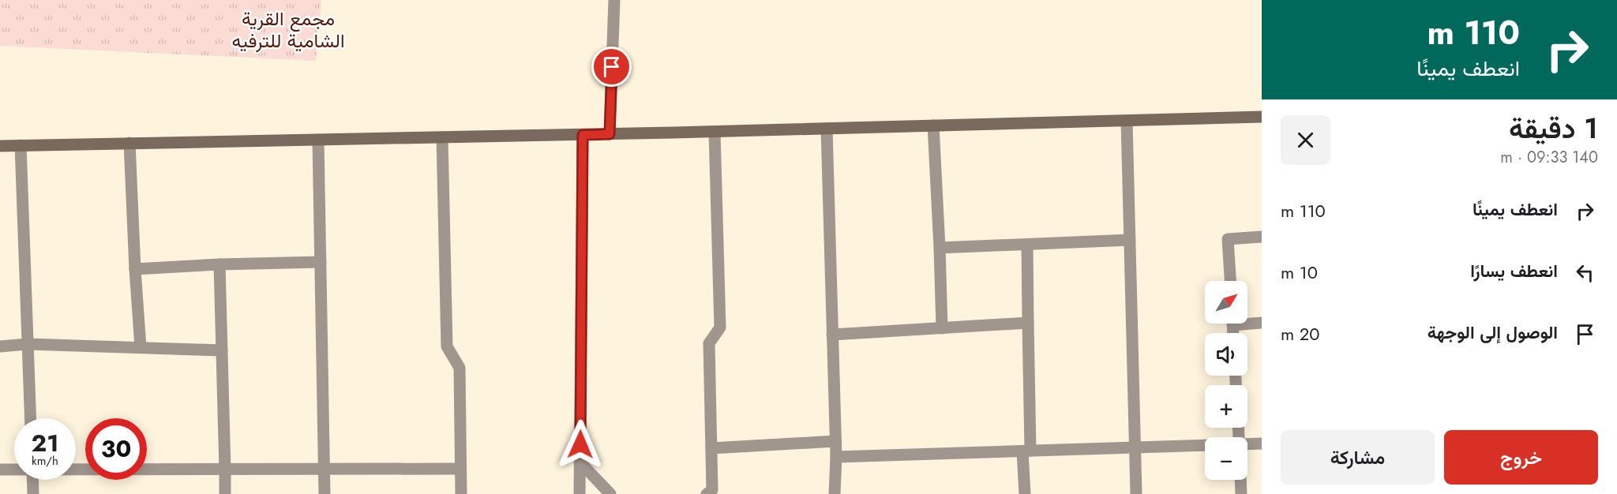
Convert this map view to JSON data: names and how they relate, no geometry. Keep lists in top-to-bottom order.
{
  "parks": ["مجمع القرية الشامية للترفيه"],
  "north": "top right",
  "page": {
    "turn": ["110 m", "انعطف يمينًا"],
    "heading": ["1 دقيقة", "140 m · 09:33"],
    "list": [
      {
        "name": "انعطف يمينًا",
        "value": "110 m"
      },
      {
        "name": "انعطف يسارًا",
        "value": "10 m"
      },
      {
        "name": "الوصول إلى الوجهة",
        "value": "20 m"
      }
    ],
    "map_buttons": ["+", "−"],
    "speed": "21 km/h",
    "limit": "30",
    "buttons": ["خروج", "مشاركة"]
  }
}
